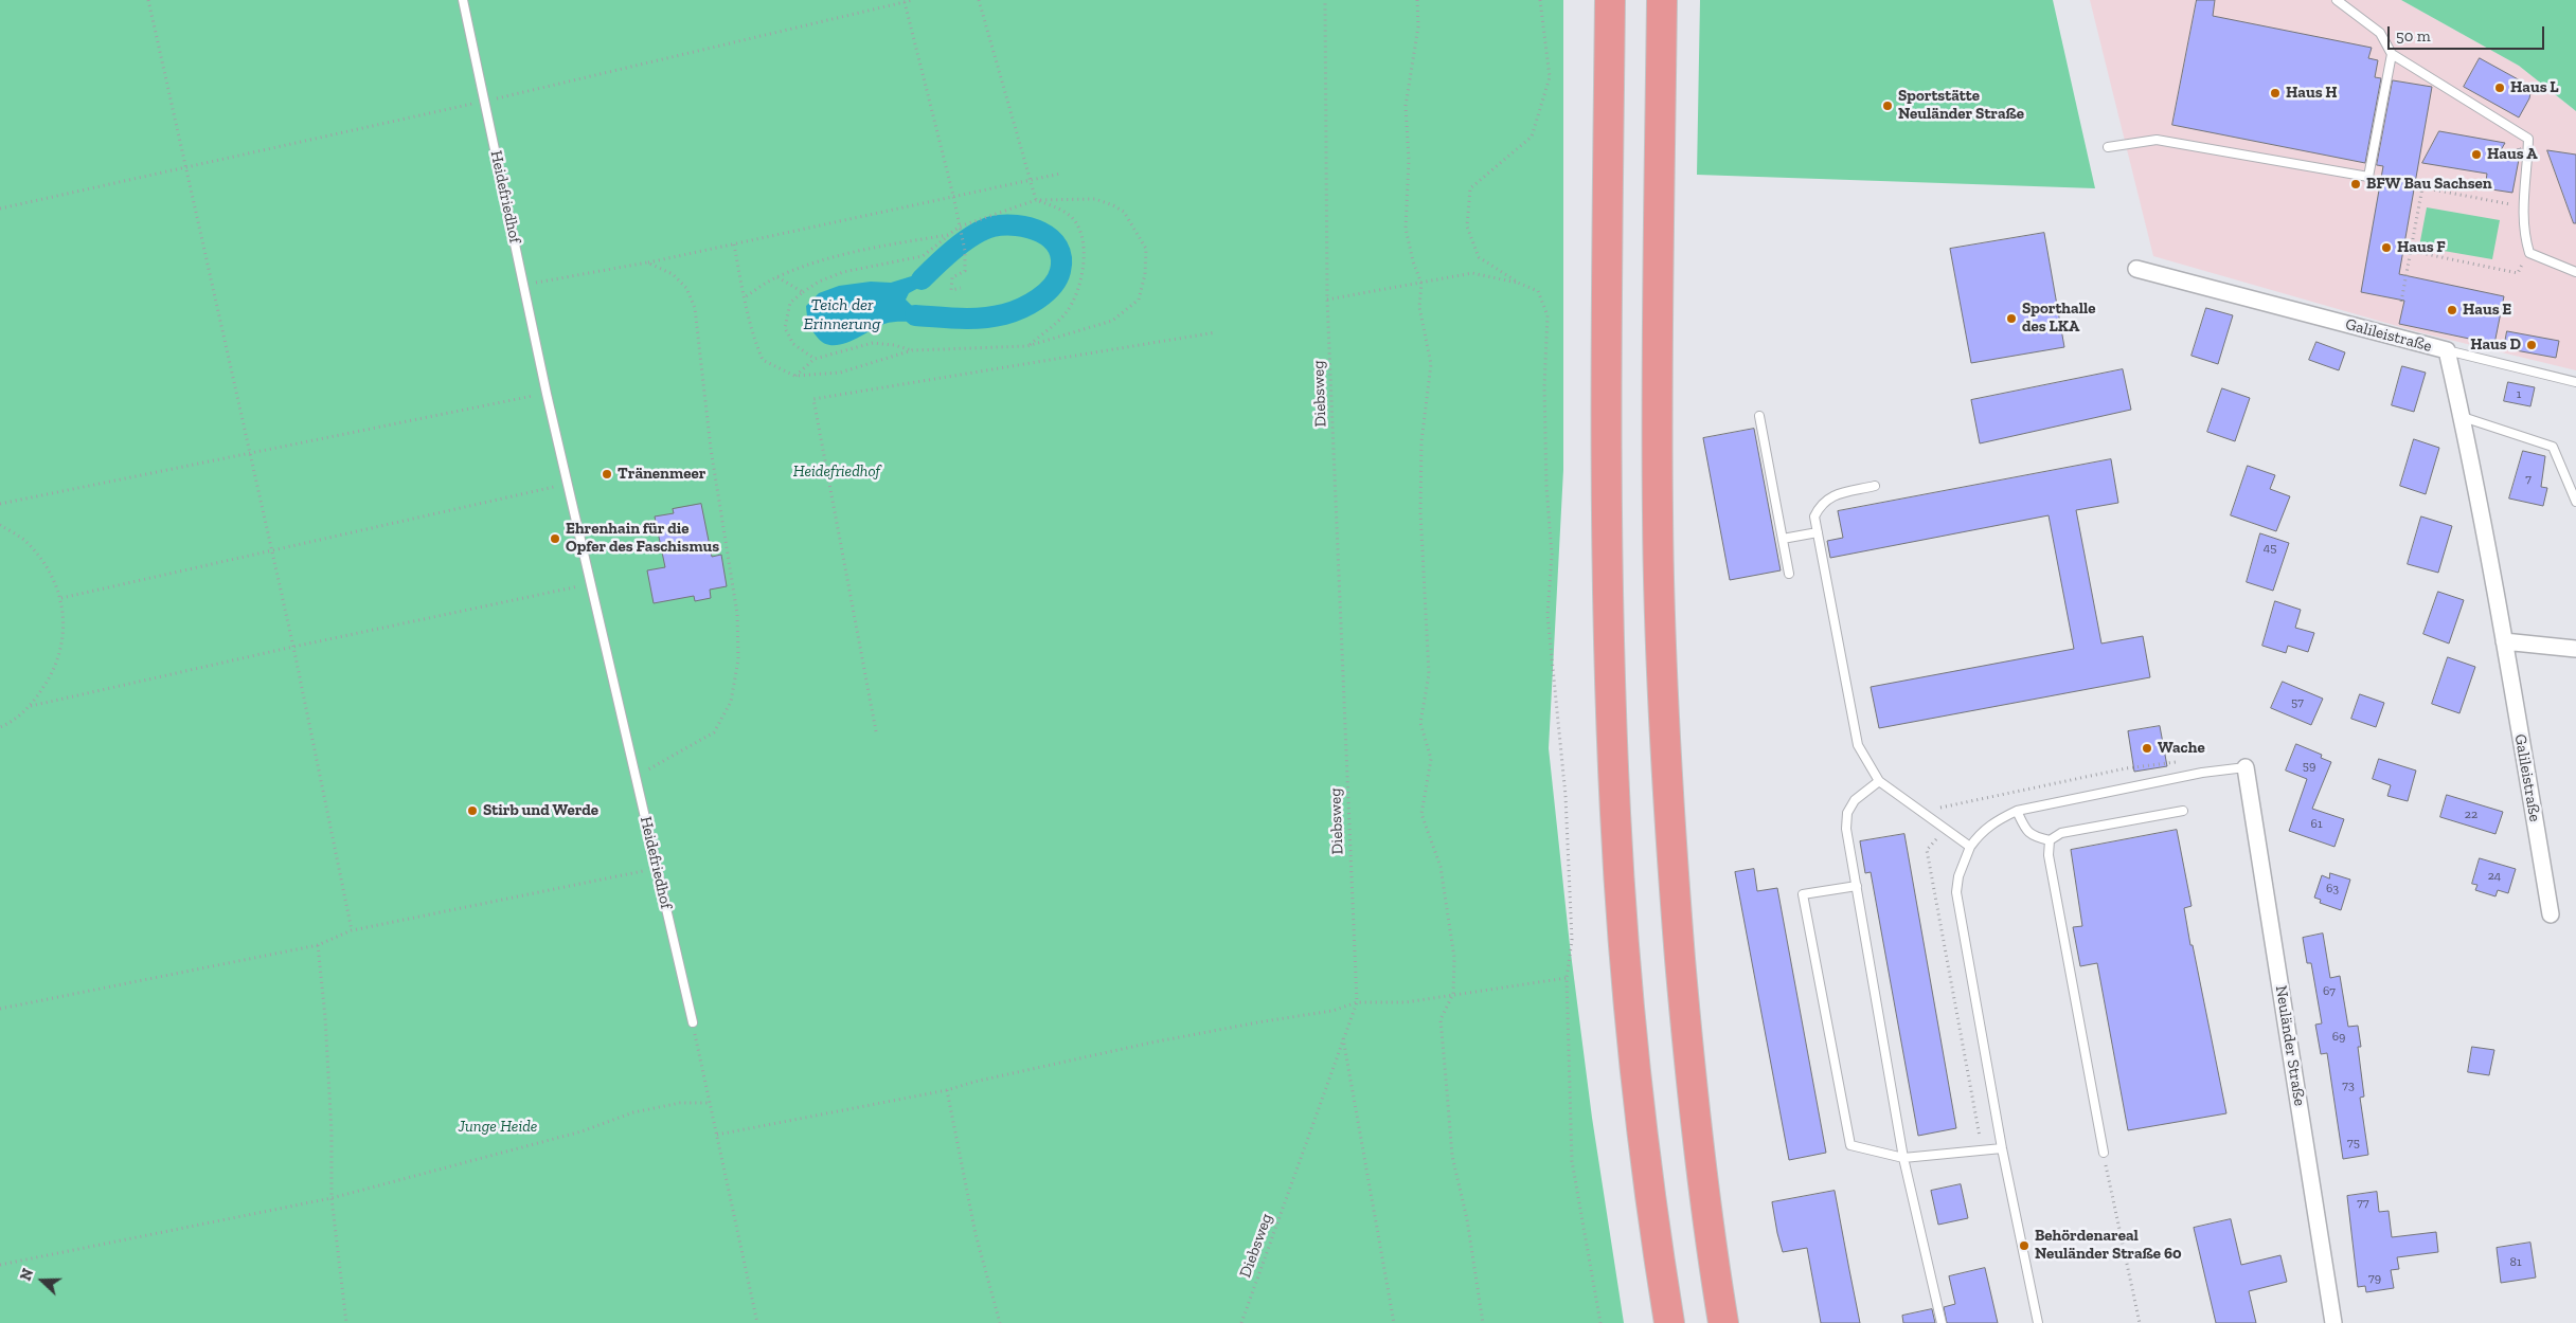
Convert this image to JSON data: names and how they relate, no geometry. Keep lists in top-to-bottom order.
{
  "streets": {
    "street": ["Galileistraße", "Neuländer Straße"],
    "lane": ["Heidefriedhof"],
    "path": ["Diebsweg"]
  },
  "water": ["Teich der Erinnerung"],
  "parks": ["Heidefriedhof", "Junge Heide"],
  "places": [
    "Haus L",
    "Haus H",
    "Sportstätte Neuländer Straße",
    "Haus A",
    "BFW Bau Sachsen",
    "Haus F",
    "Haus E",
    "Sporthalle des LKA",
    "Haus D",
    "Tränenmeer",
    "Ehrenhain für die Opfer des Faschismus",
    "Wache",
    "Stirb und Werde",
    "Behördenareal Neuländer Straße 60"
  ],
  "house_numbers": [
    "1",
    "7",
    "45",
    "57",
    "59",
    "22",
    "61",
    "24",
    "63",
    "67",
    "69",
    "73",
    "75",
    "77",
    "81",
    "79"
  ],
  "scale_bar": "50 m",
  "north": "left"
}
